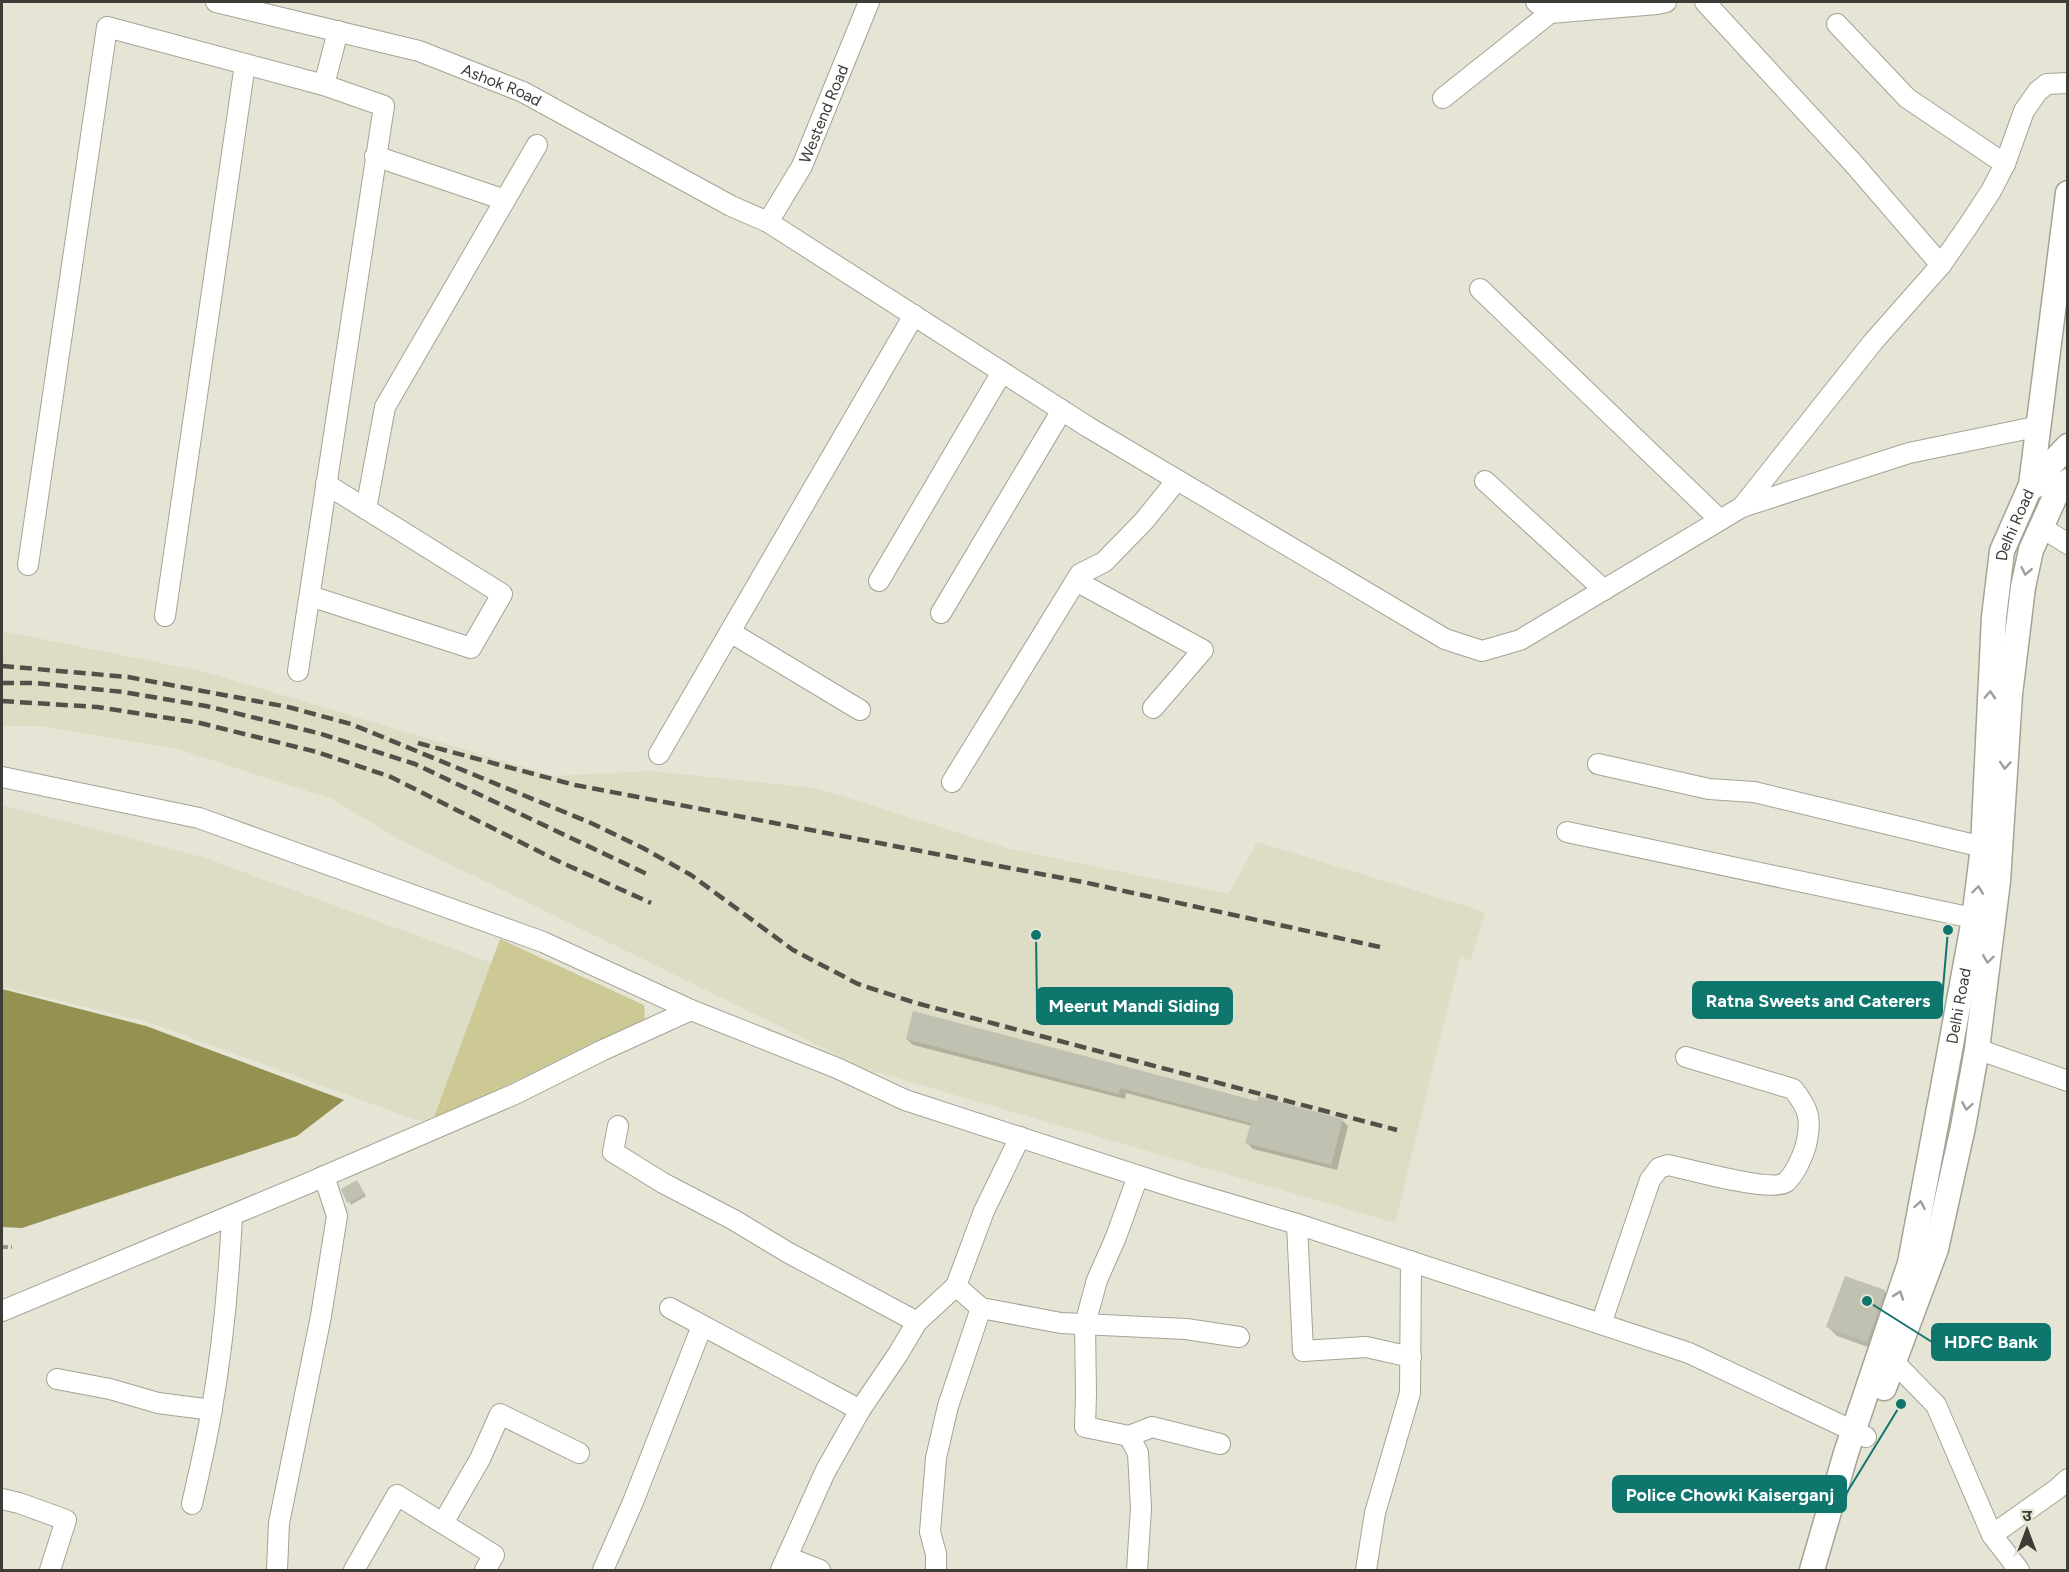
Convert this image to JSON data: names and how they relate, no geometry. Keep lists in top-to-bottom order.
{
  "streets": {
    "main road": ["Delhi Road"],
    "street": ["Ashok Road", "Westend Road"]
  },
  "crossings": [
    ["Ashok Road", "Westend Road"]
  ],
  "places": [
    "Ratna Sweets and Caterers",
    "Meerut Mandi Siding",
    "HDFC Bank",
    "Police Chowki Kaiserganj"
  ],
  "north": "top"
}
